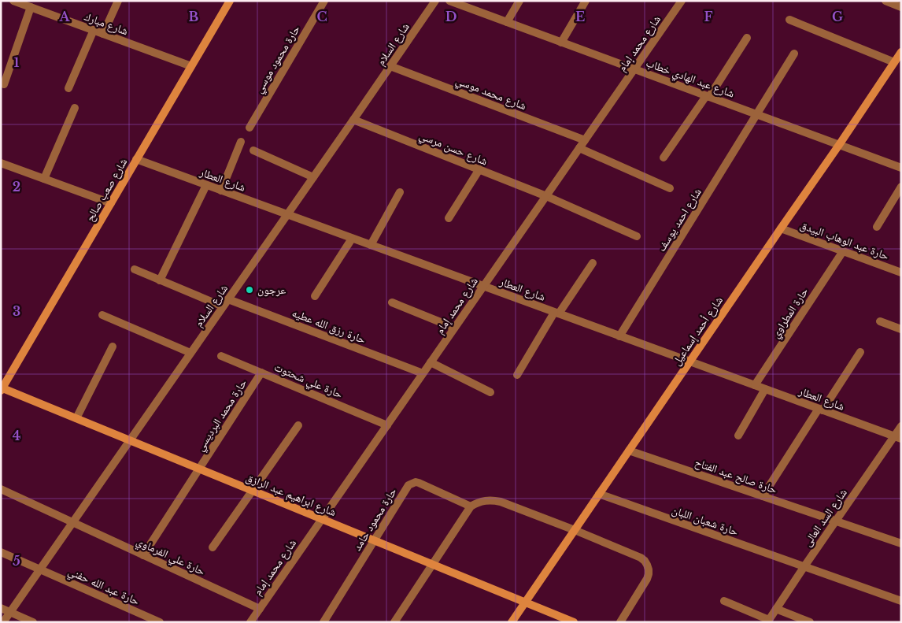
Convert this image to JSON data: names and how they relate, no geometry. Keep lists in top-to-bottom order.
{
  "streets": {
    "street": [
      "شارع مبارك",
      "شارع محمد إمام",
      "شارع السلام",
      "حارة محمود موسي",
      "شارع عبد الهادي خطاب",
      "شارع محمد موسي",
      "شارع حسن مرسي",
      "شارع العطار",
      "شارع صعب صالح",
      "شارع احمد يوسف",
      "حارة عبد الوهاب البيدق",
      "حارة المطراوي",
      "حارة رزق الله عطيه",
      "شارع أحمد إسماعيل",
      "حارة علي شحتوت",
      "حارة محمد البرديسي",
      "حارة صالح عبد الفتاح",
      "شارع ابراهيم عبد الرازق",
      "شارع السد العالى",
      "حارة محمود حامد",
      "حارة شعبان اللبان",
      "حارة علي الفرماوي",
      "حارة عبد الله حفني"
    ]
  },
  "crossings": [
    ["شارع مبارك", "شارع صعب صالح"],
    ["شارع محمد إمام", "شارع عبد الهادي خطاب"],
    ["شارع محمد إمام", "شارع محمد موسي"],
    ["شارع محمد إمام", "شارع حسن مرسي"],
    ["شارع محمد إمام", "شارع العطار"],
    ["شارع محمد إمام", "حارة رزق الله عطيه"],
    ["شارع محمد إمام", "حارة علي شحتوت"],
    ["شارع محمد إمام", "شارع ابراهيم عبد الرازق"],
    ["شارع محمد إمام", "حارة علي الفرماوي"],
    ["شارع السلام", "شارع محمد موسي"],
    ["شارع السلام", "شارع حسن مرسي"],
    ["شارع السلام", "شارع العطار"],
    ["شارع السلام", "حارة رزق الله عطيه"],
    ["شارع السلام", "شارع ابراهيم عبد الرازق"],
    ["شارع السلام", "حارة علي الفرماوي"],
    ["شارع السلام", "حارة عبد الله حفني"],
    ["شارع عبد الهادي خطاب", "شارع احمد يوسف"],
    ["شارع عبد الهادي خطاب", "شارع أحمد إسماعيل"],
    ["شارع العطار", "شارع صعب صالح"],
    ["شارع العطار", "شارع احمد يوسف"],
    ["شارع العطار", "حارة المطراوي"],
    ["شارع العطار", "شارع أحمد إسماعيل"],
    ["شارع العطار", "شارع السد العالى"],
    ["شارع صعب صالح", "شارع ابراهيم عبد الرازق"],
    ["حارة عبد الوهاب البيدق", "حارة المطراوي"],
    ["حارة عبد الوهاب البيدق", "شارع أحمد إسماعيل"],
    ["شارع أحمد إسماعيل", "حارة صالح عبد الفتاح"],
    ["شارع أحمد إسماعيل", "شارع ابراهيم عبد الرازق"],
    ["شارع أحمد إسماعيل", "حارة شعبان اللبان"],
    ["حارة علي شحتوت", "حارة محمد البرديسي"],
    ["حارة محمد البرديسي", "شارع ابراهيم عبد الرازق"],
    ["حارة محمد البرديسي", "حارة علي الفرماوي"],
    ["حارة صالح عبد الفتاح", "شارع السد العالى"],
    ["شارع ابراهيم عبد الرازق", "حارة محمود حامد"],
    ["شارع السد العالى", "حارة شعبان اللبان"]
  ],
  "places": ["عرجون"],
  "grid": {
    "columns": [
      "A",
      "B",
      "C",
      "D",
      "E",
      "F",
      "G"
    ],
    "rows": [
      "1",
      "2",
      "3",
      "4",
      "5"
    ]
  }
}
